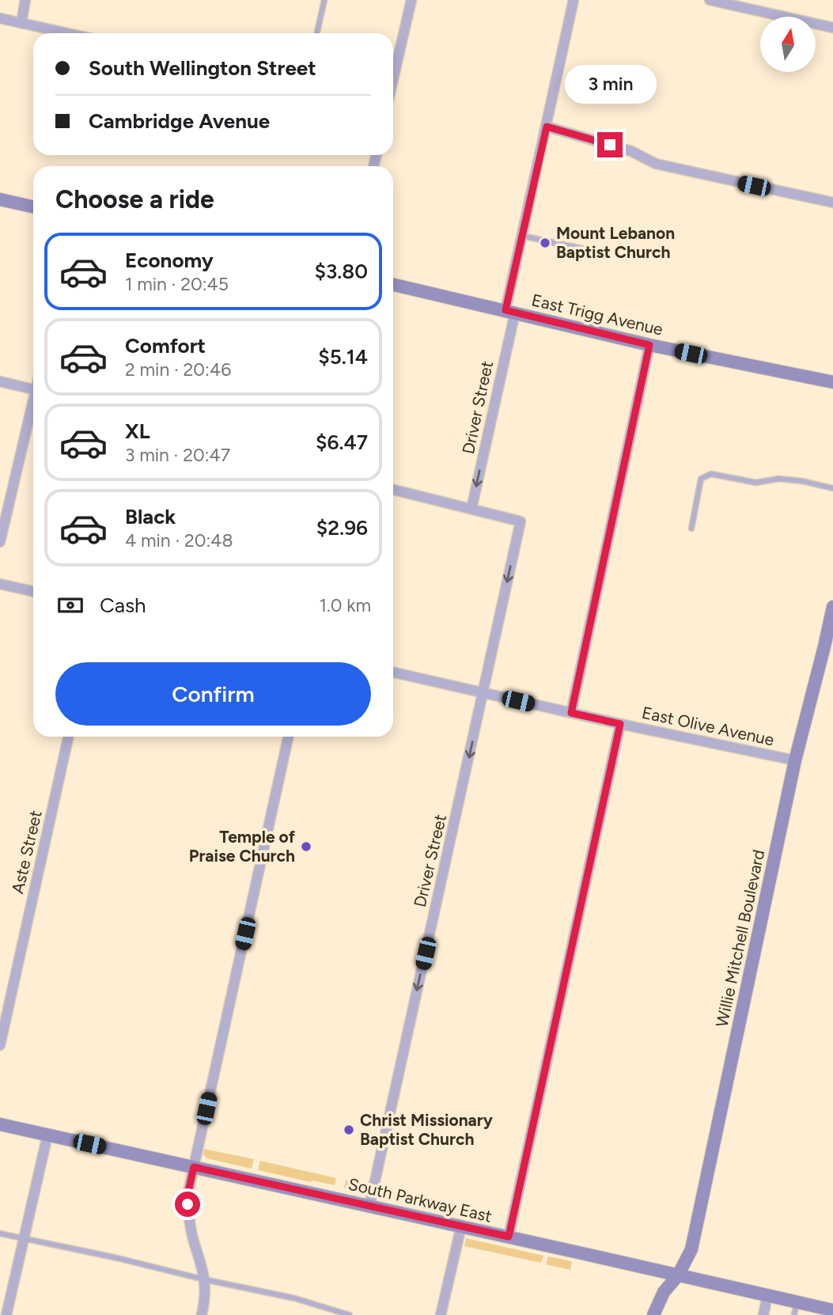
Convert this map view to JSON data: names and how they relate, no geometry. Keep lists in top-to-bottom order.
{
  "streets": {
    "street": [
      "East Trigg Avenue",
      "Driver Street",
      "East Olive Avenue",
      "Aste Street",
      "Willie Mitchell Boulevard",
      "South Parkway East"
    ]
  },
  "crossings": [
    ["East Trigg Avenue", "Driver Street"],
    ["Driver Street", "East Olive Avenue"],
    ["Driver Street", "South Parkway East"],
    ["East Olive Avenue", "Willie Mitchell Boulevard"],
    ["Willie Mitchell Boulevard", "South Parkway East"]
  ],
  "one_way": ["Driver Street"],
  "places": ["Mount Lebanon Baptist Church", "Temple of Praise Church", "Christ Missionary Baptist Church"],
  "north": "top",
  "page": {
    "banner": ["South Wellington Street", "Cambridge Avenue"],
    "bubble": "3 min",
    "heading": "Choose a ride",
    "list": [
      {
        "name": "Economy",
        "note": "1 min · 20:45",
        "value": "$3.80"
      },
      {
        "name": "Comfort",
        "note": "2 min · 20:46",
        "value": "$5.14"
      },
      {
        "name": "XL",
        "note": "3 min · 20:47",
        "value": "$6.47"
      },
      {
        "name": "Black",
        "note": "4 min · 20:48",
        "value": "$2.96"
      }
    ],
    "pay": ["Cash", "1.0 km"],
    "buttons": "Confirm"
  }
}
